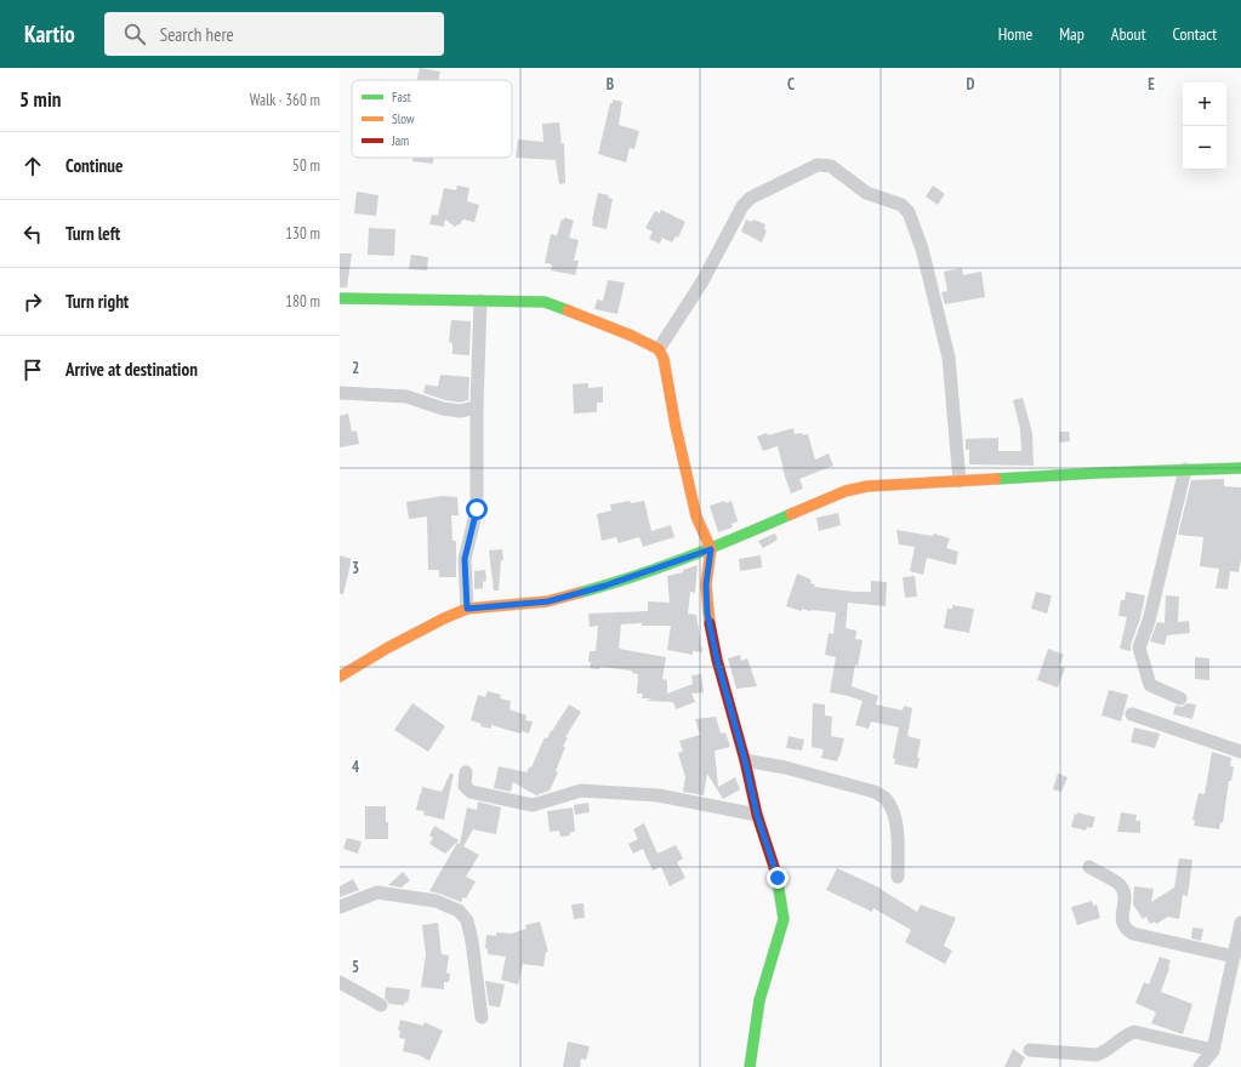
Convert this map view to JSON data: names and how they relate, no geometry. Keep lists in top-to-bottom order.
{
  "legend": ["Fast", "Slow", "Jam"],
  "page": {
    "header": "Kartio",
    "search": "Search here",
    "nav": [
      "Home",
      "Map",
      "About",
      "Contact"
    ],
    "heading": ["5 min", "Walk · 360 m"],
    "map_buttons": ["+", "−"],
    "list": [
      ["Continue", "50 m"],
      ["Turn left", "130 m"],
      ["Turn right", "180 m"],
      "Arrive at destination"
    ]
  },
  "grid": {
    "columns": [
      "B",
      "C",
      "D",
      "E"
    ],
    "rows": [
      "2",
      "3",
      "4",
      "5"
    ]
  }
}
